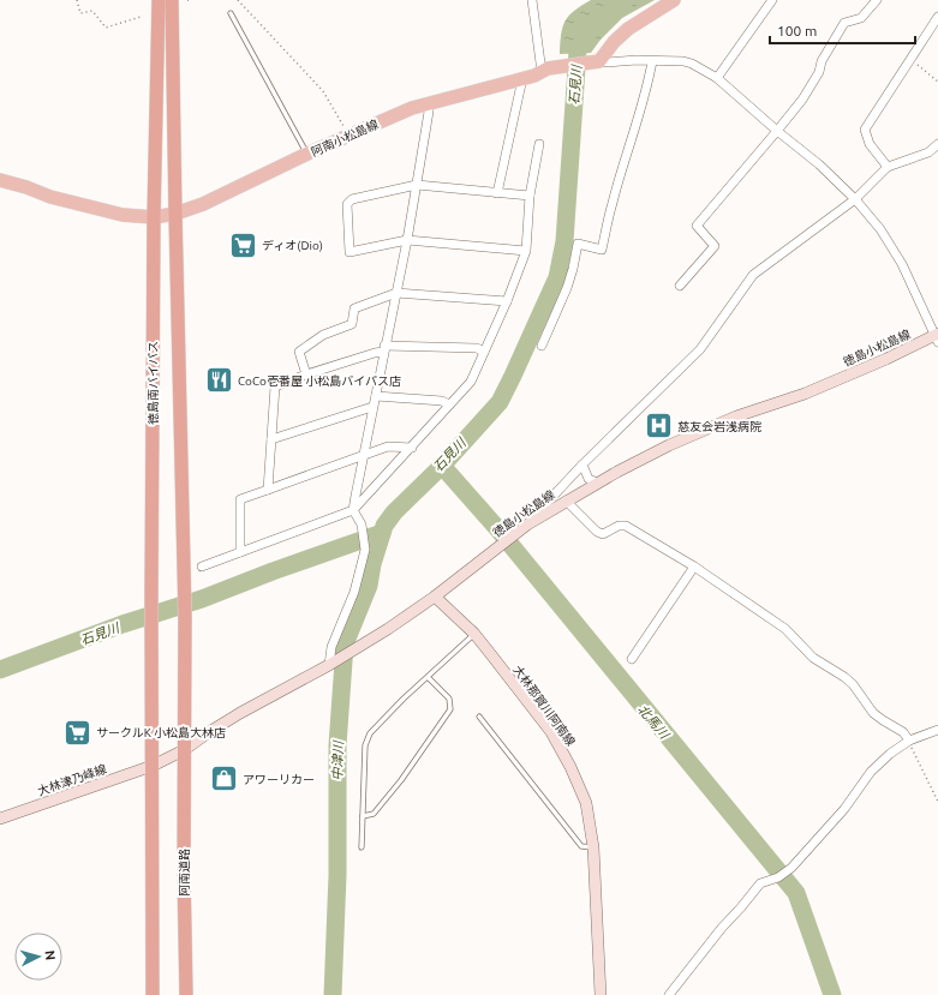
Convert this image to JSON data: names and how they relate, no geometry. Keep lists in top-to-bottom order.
{
  "streets": {
    "highway": ["徳島南バイパス", "阿南道路"],
    "main road": [
      "阿南小松島線",
      "徳島小松島線",
      "大林那賀川阿南線",
      "大林津乃峰線"
    ]
  },
  "crossings": [
    ["阿南小松島線", "徳島南バイパス"],
    ["徳島小松島線", "徳島南バイパス"],
    ["徳島小松島線", "大林那賀川阿南線"],
    ["徳島小松島線", "大林津乃峰線"],
    ["徳島小松島線", "阿南道路"],
    ["徳島南バイパス", "大林津乃峰線"]
  ],
  "water": ["石見川", "北馬川", "中津川"],
  "places": {
    "supermarket": ["ディオ(Dio)", "サークルK 小松島大林店"],
    "restaurant": ["CoCo壱番屋 小松島バイパス店"],
    "hospital": ["慈友会岩浅病院"],
    "shop": ["アワーリカー"]
  },
  "scale_bar": "100 m",
  "north": "right"
}
